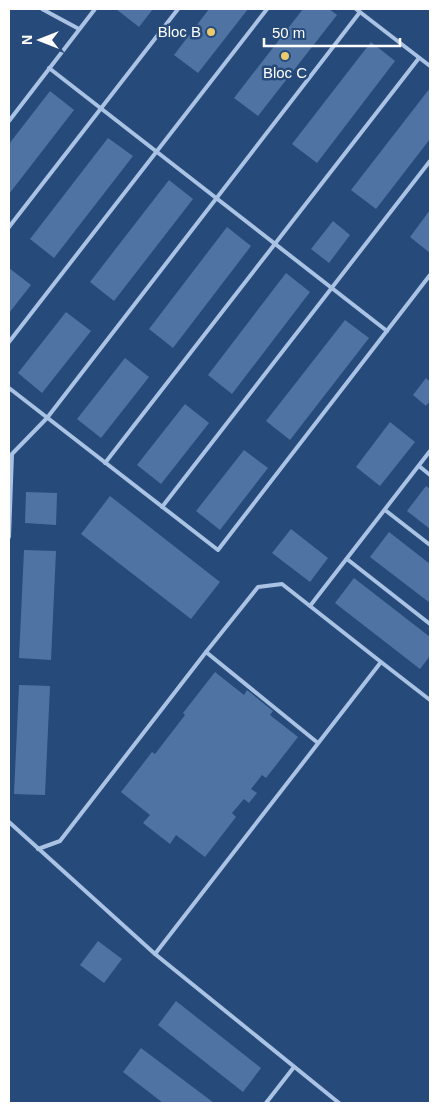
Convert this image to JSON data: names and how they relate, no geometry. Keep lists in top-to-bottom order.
{
  "places": ["Bloc B", "Bloc C"],
  "scale_bar": "50 m",
  "north": "left"
}
